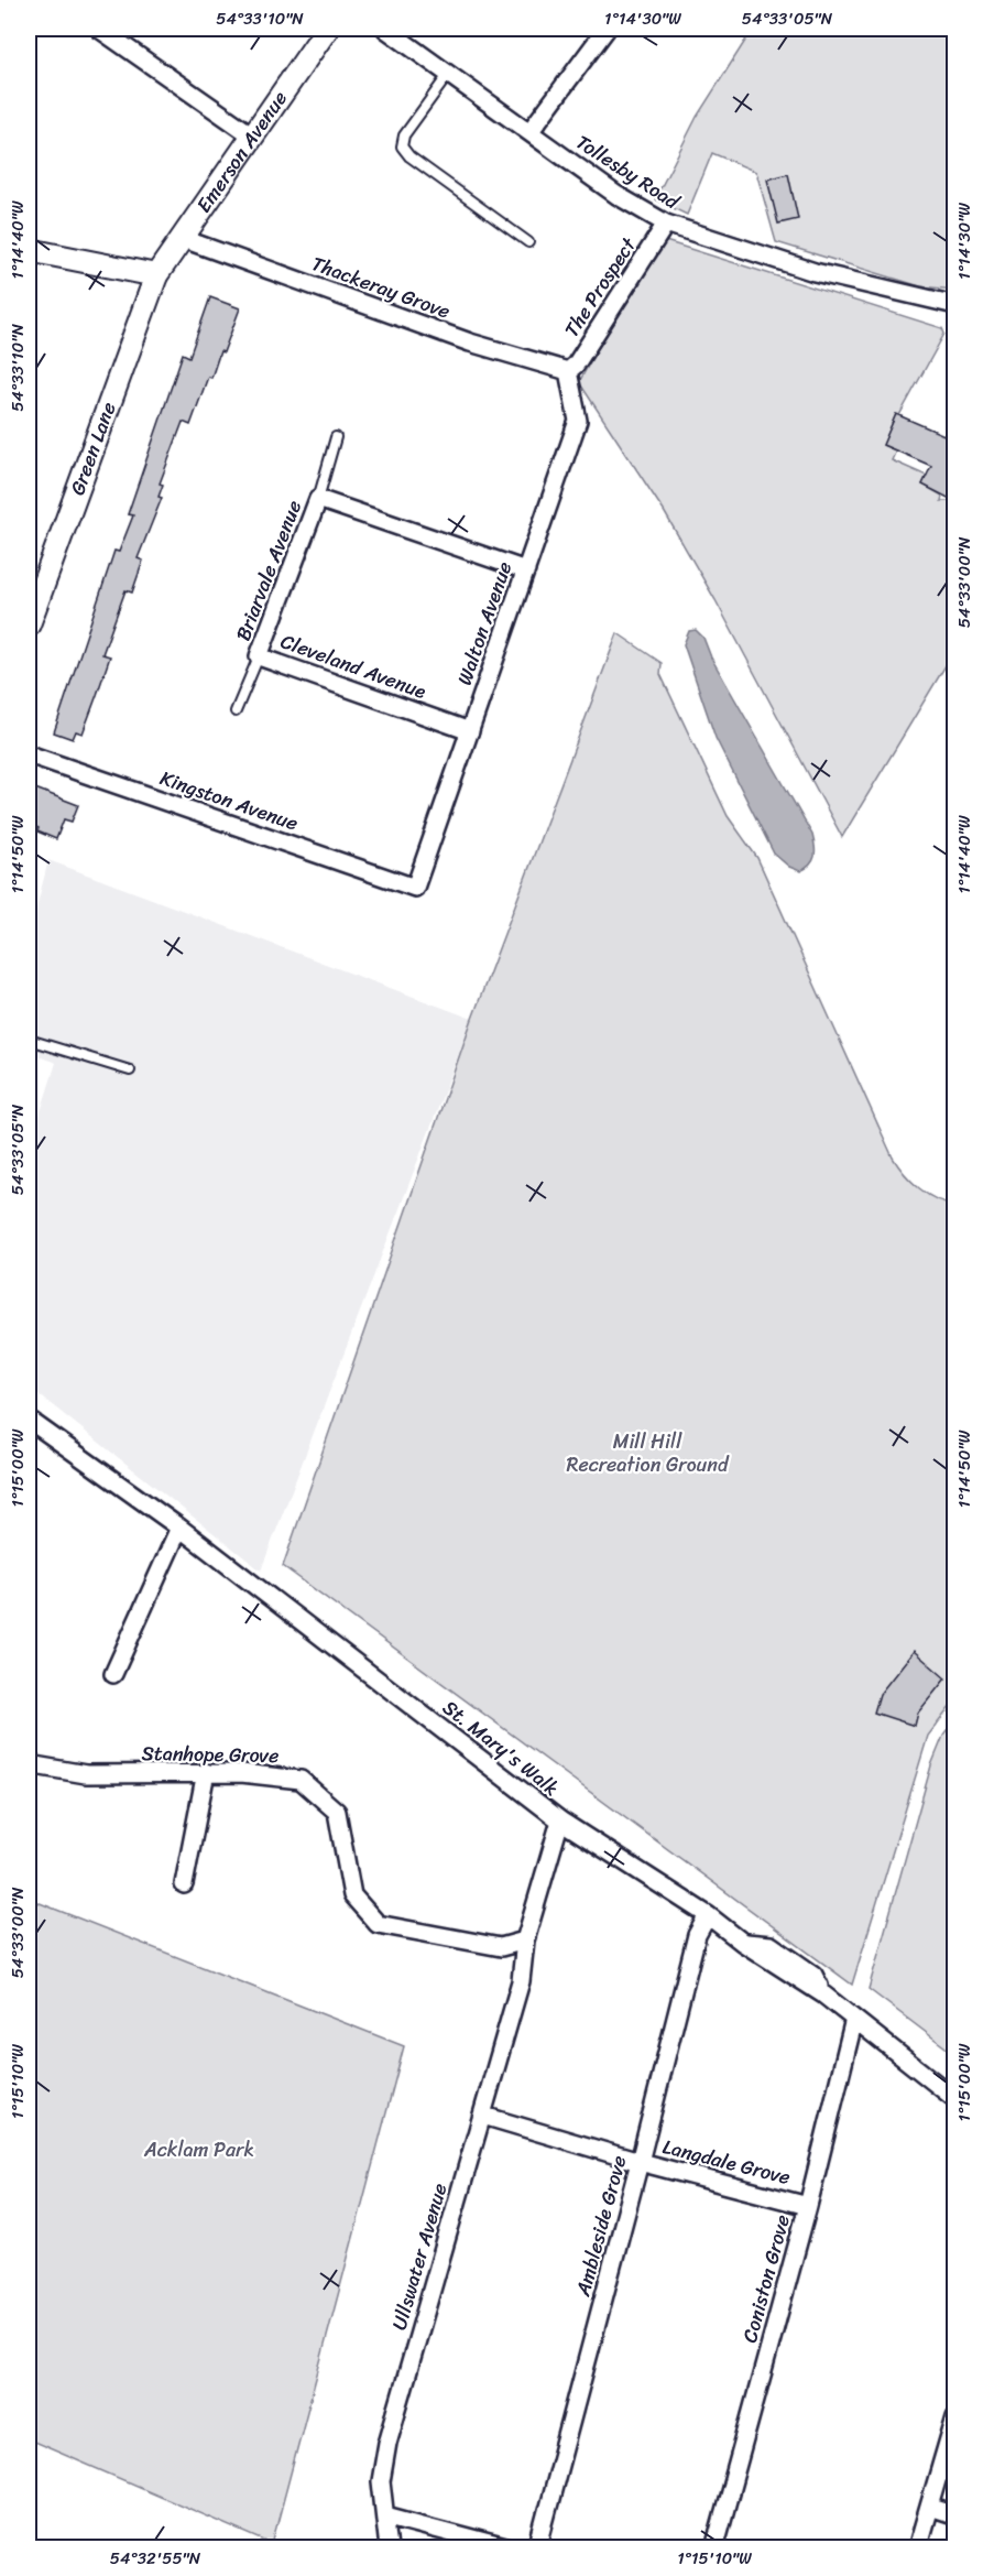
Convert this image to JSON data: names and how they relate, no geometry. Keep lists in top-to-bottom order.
{
  "streets": {
    "street": [
      "Emerson Avenue",
      "Tollesby Road",
      "Thackeray Grove",
      "The Prospect",
      "Green Lane",
      "Briarvale Avenue",
      "Walton Avenue",
      "Cleveland Avenue",
      "Kingston Avenue",
      "St. Mary's Walk",
      "Stanhope Grove",
      "Langdale Grove",
      "Ambleside Grove",
      "Ullswater Avenue",
      "Coniston Grove"
    ]
  },
  "crossings": [
    ["Emerson Avenue", "Thackeray Grove"],
    ["Emerson Avenue", "Green Lane"],
    ["Tollesby Road", "The Prospect"],
    ["Thackeray Grove", "The Prospect"],
    ["Thackeray Grove", "Walton Avenue"],
    ["The Prospect", "Walton Avenue"],
    ["Briarvale Avenue", "Cleveland Avenue"],
    ["Walton Avenue", "Cleveland Avenue"],
    ["Walton Avenue", "Kingston Avenue"],
    ["St. Mary's Walk", "Ambleside Grove"],
    ["St. Mary's Walk", "Coniston Grove"],
    ["Stanhope Grove", "Ullswater Avenue"],
    ["Langdale Grove", "Ambleside Grove"],
    ["Langdale Grove", "Ullswater Avenue"],
    ["Langdale Grove", "Coniston Grove"]
  ],
  "parks": ["Mill Hill Recreation Ground", "Acklam Park"],
  "coordinates": [
    "54°33'10\"N",
    "1°14'30\"W",
    "54°33'05\"N",
    "1°14'40\"W",
    "54°33'00\"N",
    "1°14'50\"W",
    "1°15'00\"W",
    "1°15'10\"W",
    "54°32'55\"N"
  ]
}
